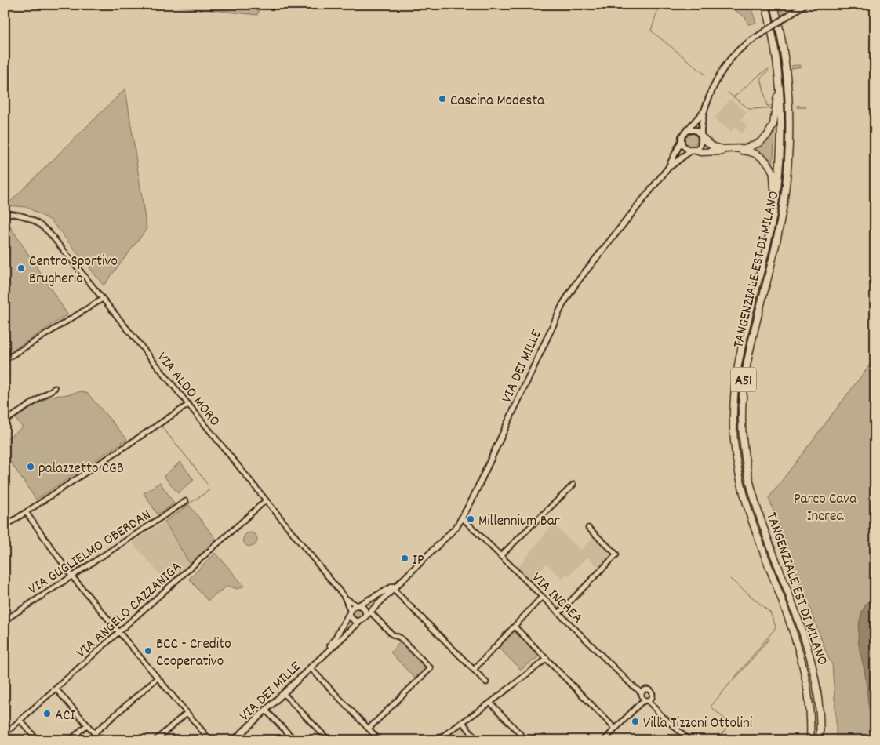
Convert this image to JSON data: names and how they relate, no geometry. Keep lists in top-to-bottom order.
{
  "streets": {
    "highway": ["TANGENZIALE EST DI MILANO", "A51"],
    "main road": ["VIA DEI MILLE"],
    "street": [
      "VIA ALDO MORO",
      "VIA GUGLIELMO OBERDAN",
      "VIA INCREA",
      "VIA ANGELO CAZZANIGA"
    ]
  },
  "crossings": [
    ["VIA DEI MILLE", "VIA ALDO MORO"],
    ["VIA DEI MILLE", "VIA INCREA"],
    ["VIA ALDO MORO", "VIA ANGELO CAZZANIGA"]
  ],
  "parks": ["Parco Cava Increa"],
  "places": [
    "Cascina Modesta",
    "Centro Sportivo Brugherio",
    "palazzetto CGB",
    "Millennium Bar",
    "IP",
    "BCC - Credito Cooperativo",
    "ACI",
    "Villa Tizzoni Ottolini"
  ]
}
